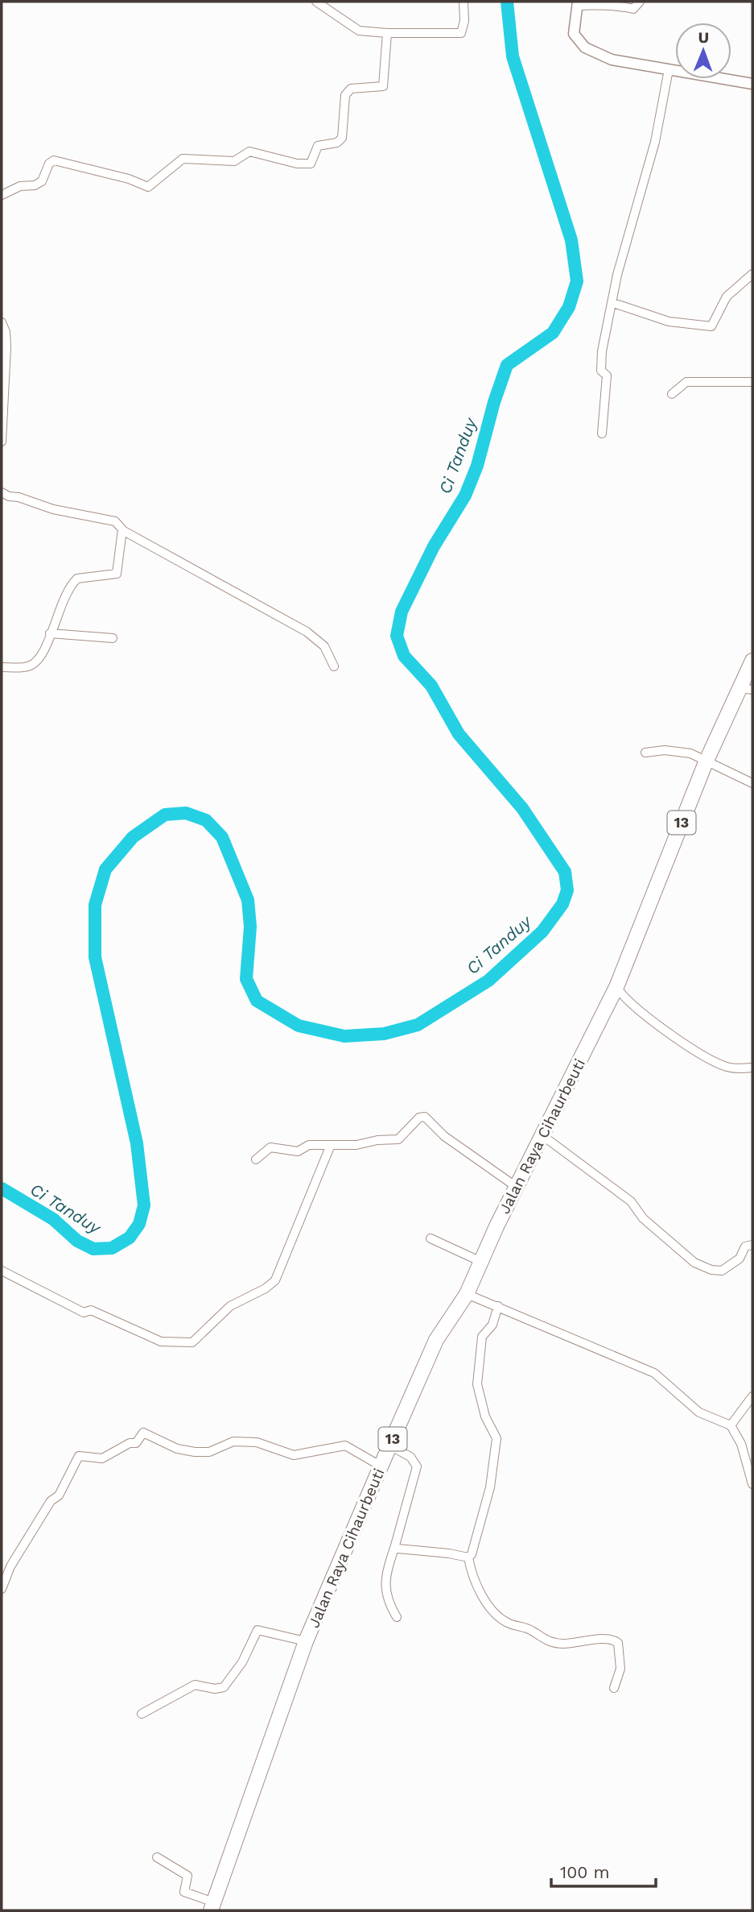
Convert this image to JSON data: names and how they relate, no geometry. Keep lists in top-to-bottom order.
{
  "streets": {
    "highway": ["13", "Jalan Raya Cihaurbeuti"]
  },
  "crossings": [
    ["13", "Jalan Raya Cihaurbeuti"]
  ],
  "water": ["Ci Tanduy"],
  "scale_bar": "100 m",
  "north": "top"
}
